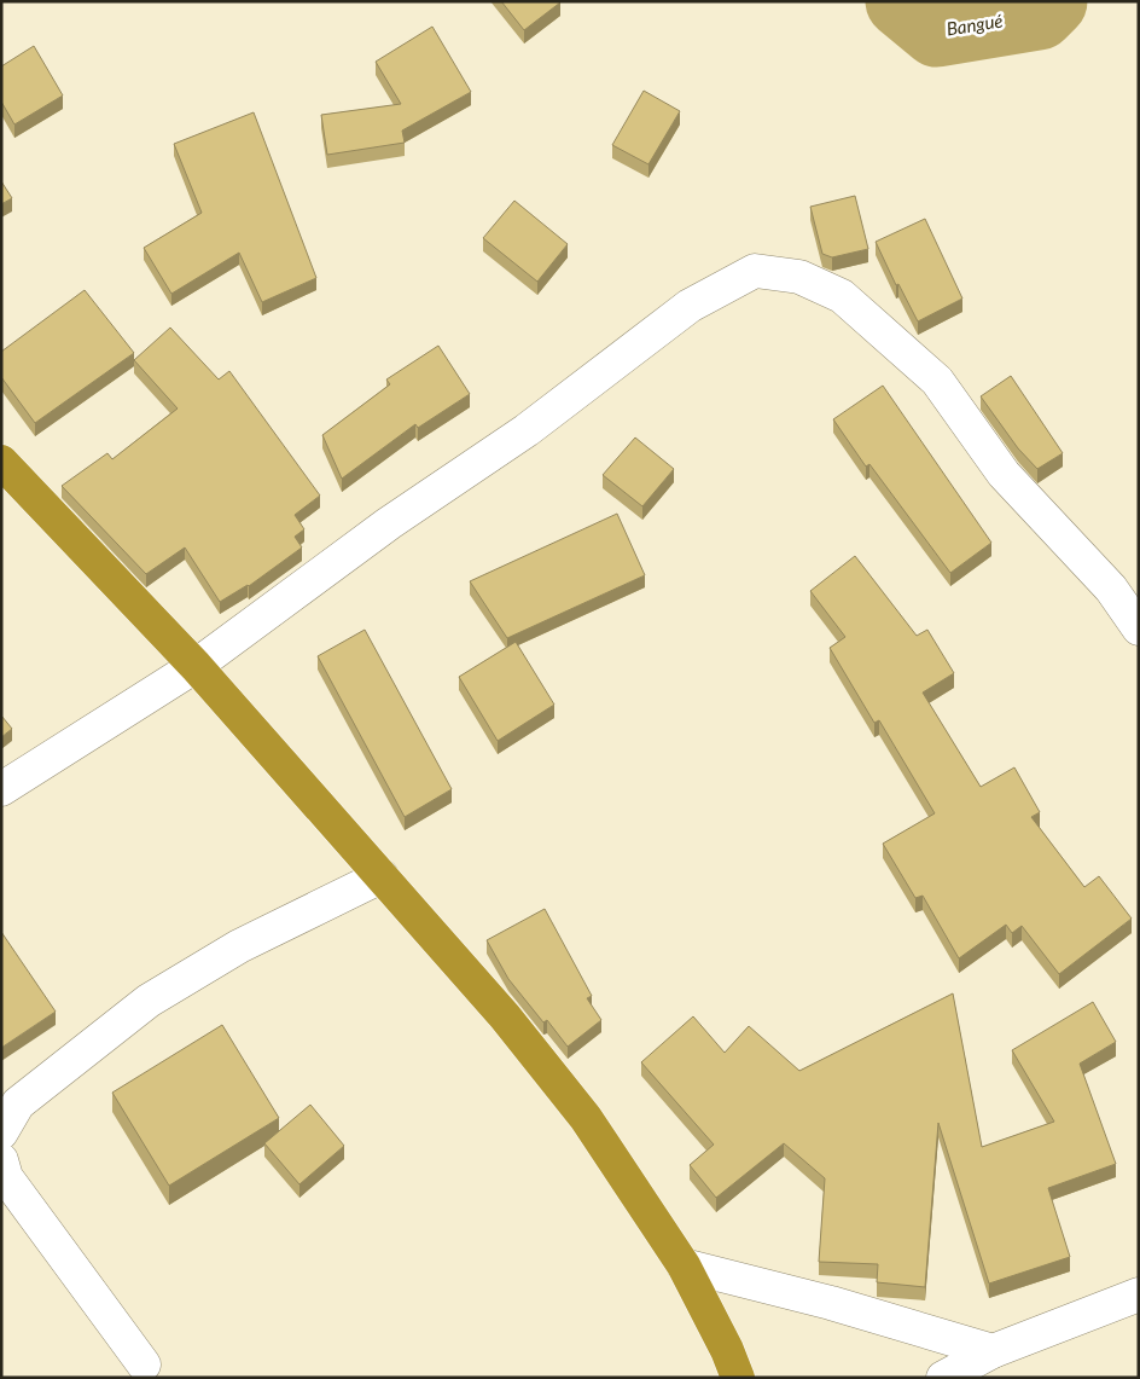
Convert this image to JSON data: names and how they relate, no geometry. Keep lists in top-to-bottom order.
{
  "water": ["Bangué"]
}
